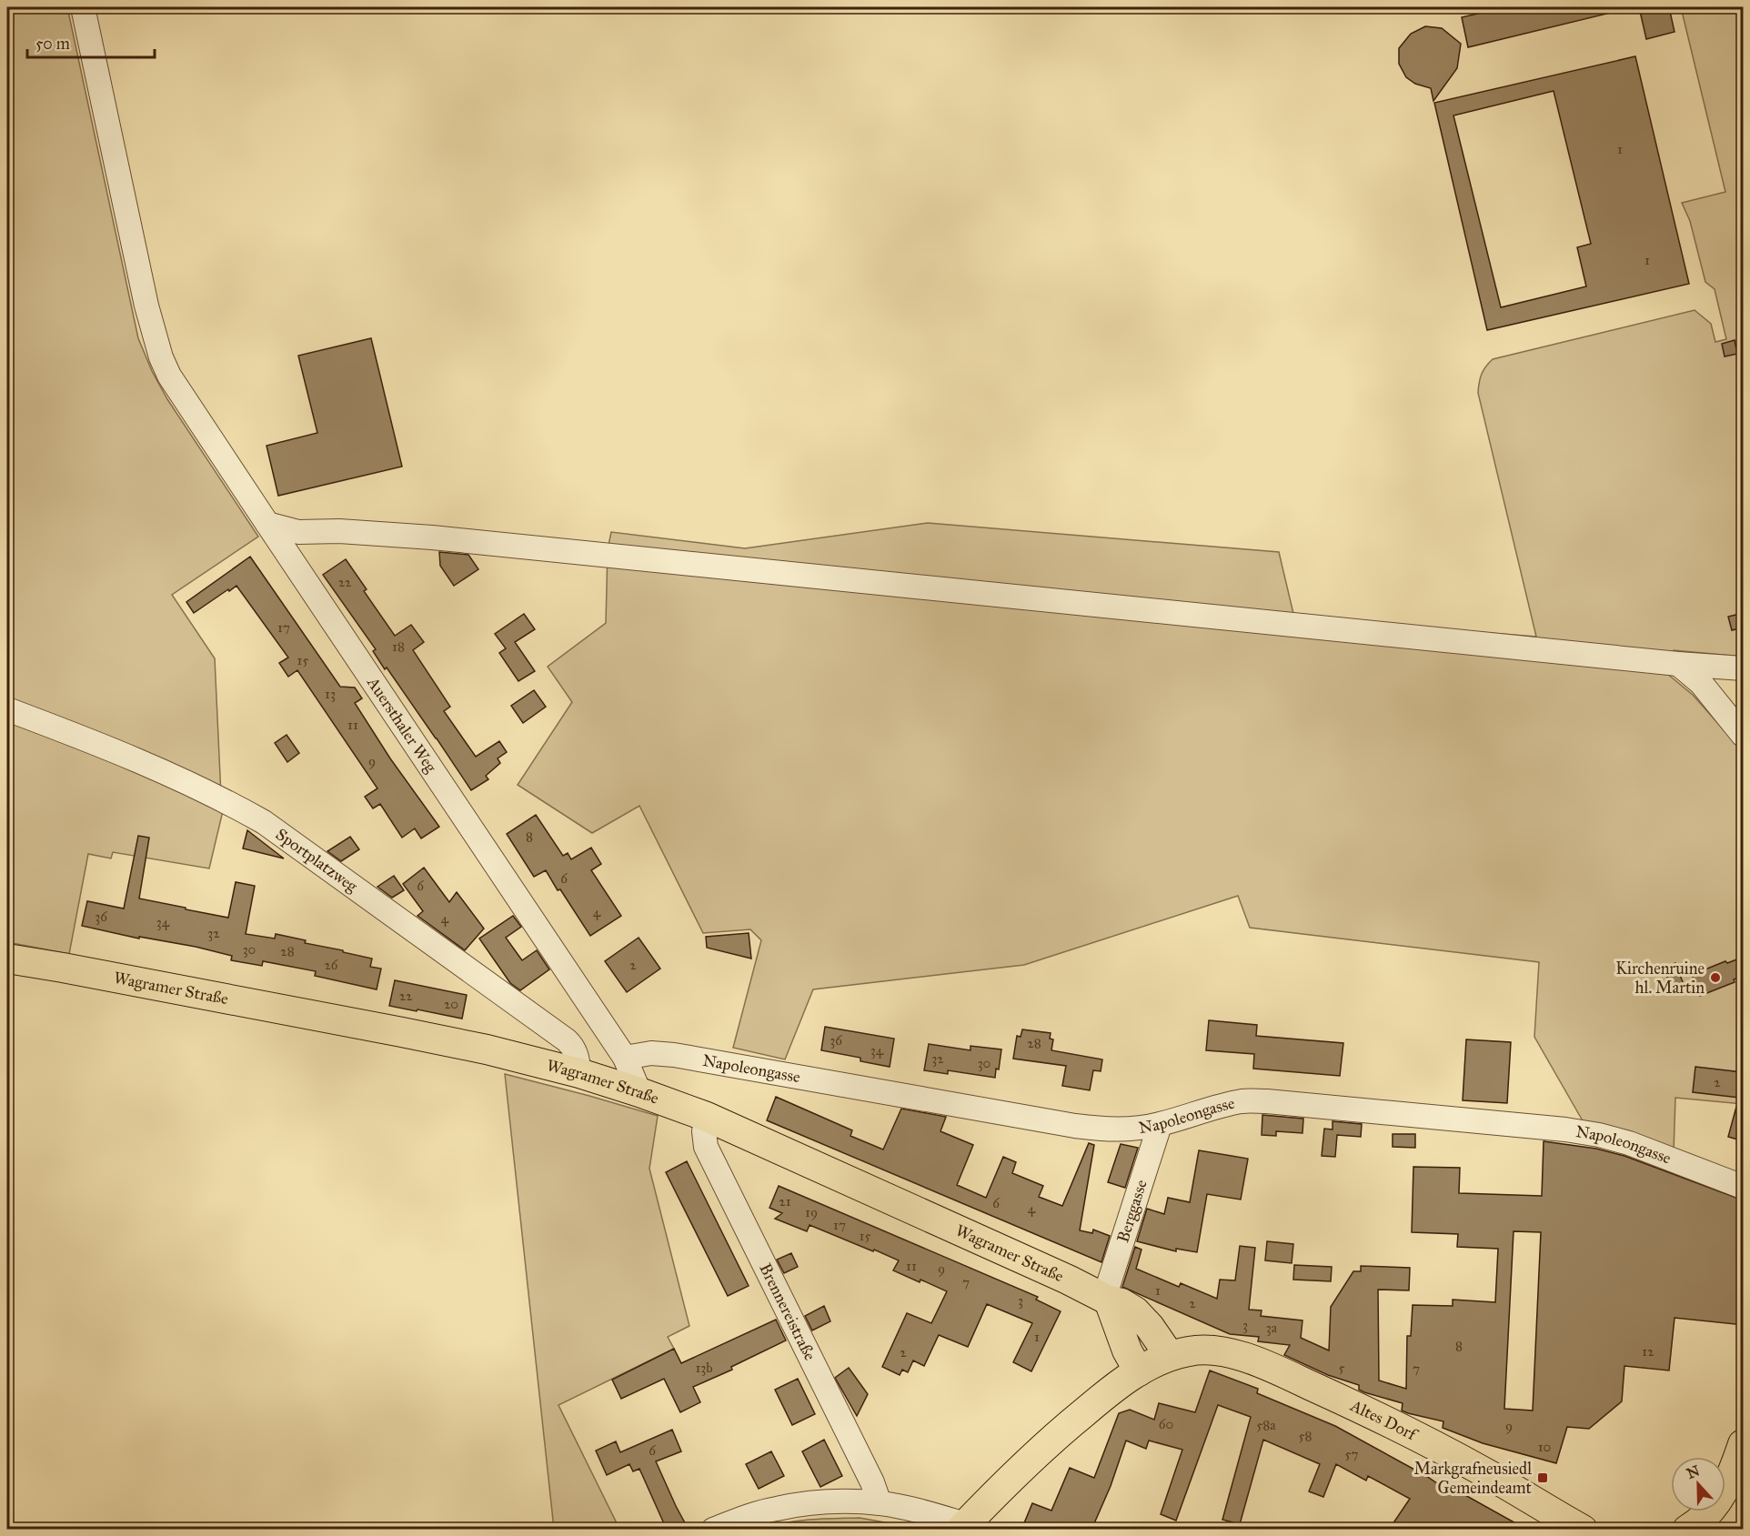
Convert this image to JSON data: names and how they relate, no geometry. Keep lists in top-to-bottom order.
{
  "streets": {
    "main road": ["Wagramer Straße", "Altes Dorf"],
    "street": [
      "Auersthaler Weg",
      "Sportplatzweg",
      "Napoleongasse",
      "Berggasse",
      "Brennereistraße"
    ]
  },
  "crossings": [
    ["Auersthaler Weg", "Wagramer Straße"],
    ["Auersthaler Weg", "Napoleongasse"],
    ["Sportplatzweg", "Wagramer Straße"],
    ["Wagramer Straße", "Berggasse"],
    ["Wagramer Straße", "Brennereistraße"],
    ["Wagramer Straße", "Altes Dorf"],
    ["Napoleongasse", "Berggasse"]
  ],
  "places": {
    "other": ["Kirchenruine hl. Martin"],
    "transit": ["Markgrafneusiedl Gemeindeamt"]
  },
  "house_numbers": [
    "1",
    "1",
    "22",
    "17",
    "18",
    "15",
    "13",
    "11",
    "9",
    "8",
    "6",
    "6",
    "4",
    "36",
    "4",
    "34",
    "32",
    "30",
    "28",
    "26",
    "2",
    "22",
    "20",
    "36",
    "28",
    "34",
    "32",
    "30",
    "2",
    "21",
    "6",
    "4",
    "19",
    "17",
    "15",
    "11",
    "9",
    "7",
    "1",
    "3",
    "2",
    "3",
    "3a",
    "1",
    "8",
    "12",
    "2",
    "13b",
    "5",
    "7",
    "60",
    "58a",
    "9",
    "58",
    "10",
    "6",
    "57"
  ],
  "scale_bar": "50 m",
  "north": "top"
}
